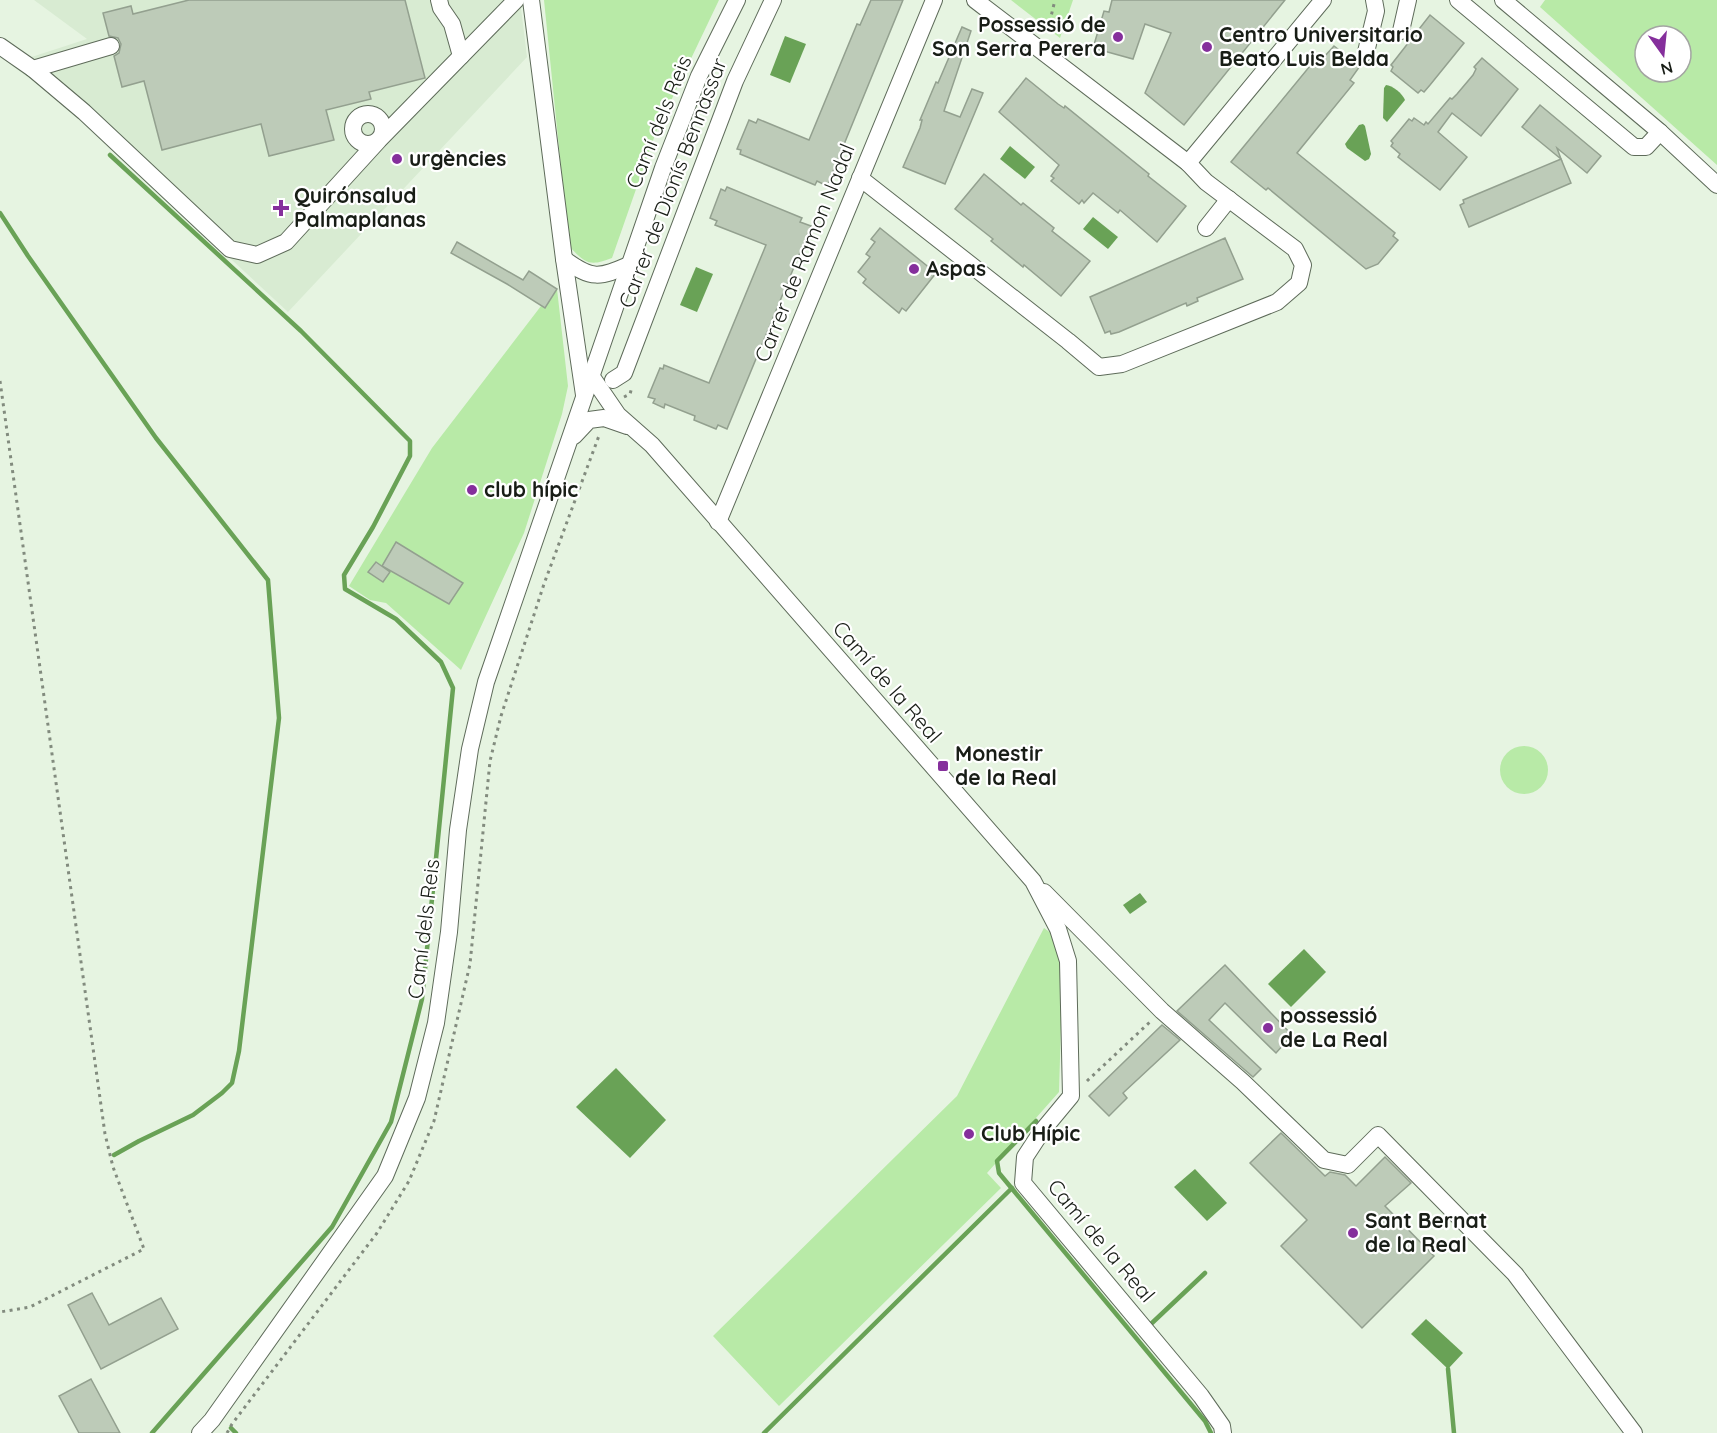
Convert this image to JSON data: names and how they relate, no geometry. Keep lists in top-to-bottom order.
{
  "streets": {
    "street": [
      "Camí dels Reis",
      "Carrer de Dionís Bennàssar",
      "Carrer de Ramon Nadal",
      "Camí de la Real"
    ]
  },
  "crossings": [
    ["Camí dels Reis", "Camí de la Real"],
    ["Carrer de Ramon Nadal", "Camí de la Real"]
  ],
  "places": {
    "other": [
      "Possessió de Son Serra Perera",
      "Centro Universitario Beato Luis Belda",
      "urgències",
      "Aspas",
      "club hípic",
      "possessió de La Real",
      "Club Hípic",
      "Sant Bernat de la Real"
    ],
    "health": ["Quirónsalud Palmaplanas"],
    "transit": ["Monestir de la Real"]
  },
  "north": "bottom"
}
